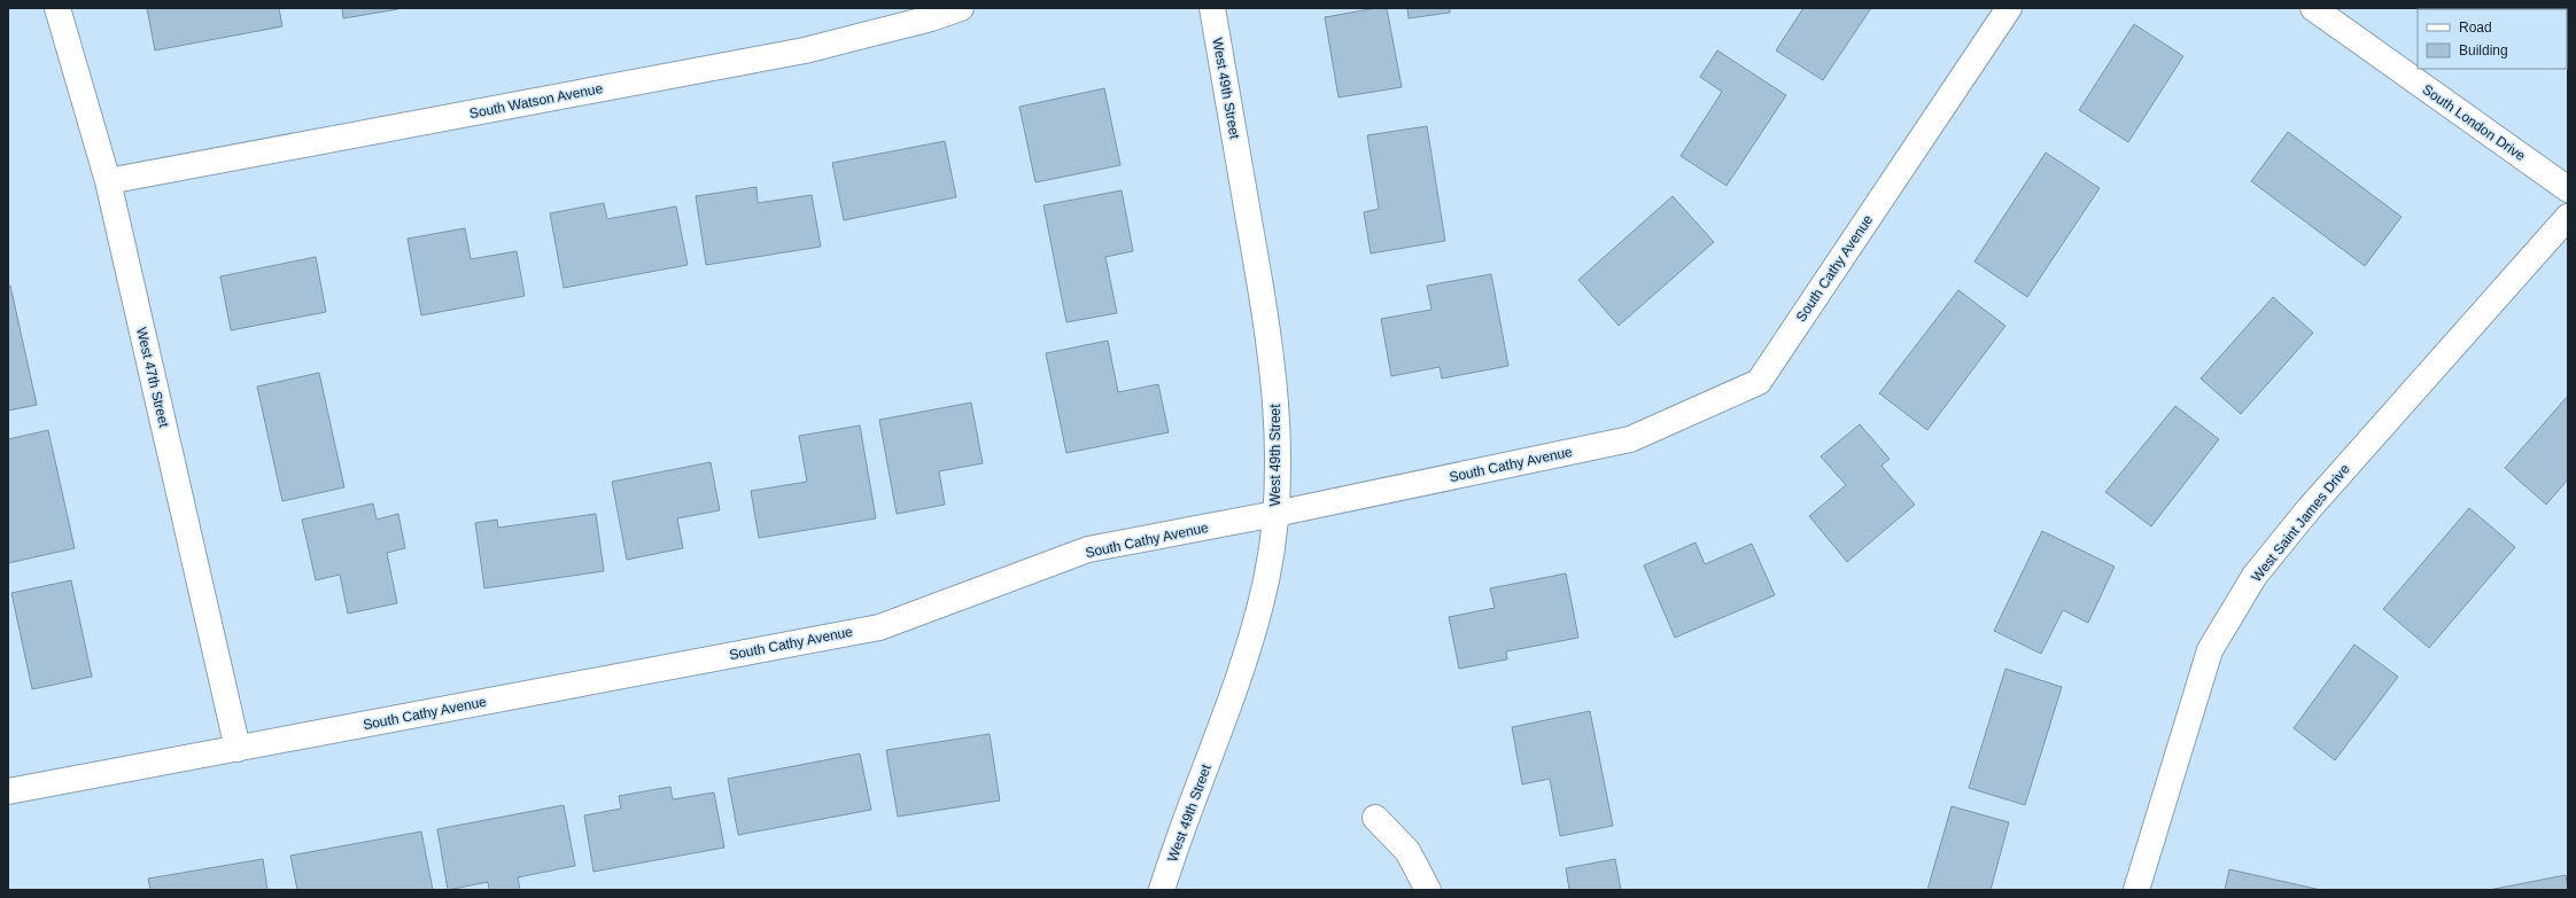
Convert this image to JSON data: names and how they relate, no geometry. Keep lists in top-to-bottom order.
{
  "streets": {
    "street": [
      "West 49th Street",
      "South Watson Avenue",
      "South London Drive",
      "South Cathy Avenue",
      "West 47th Street",
      "West Saint James Drive"
    ]
  },
  "crossings": [
    ["West 49th Street", "South Cathy Avenue"],
    ["South Watson Avenue", "West 47th Street"],
    ["South Cathy Avenue", "West 47th Street"]
  ],
  "legend": ["Road", "Building"]
}
